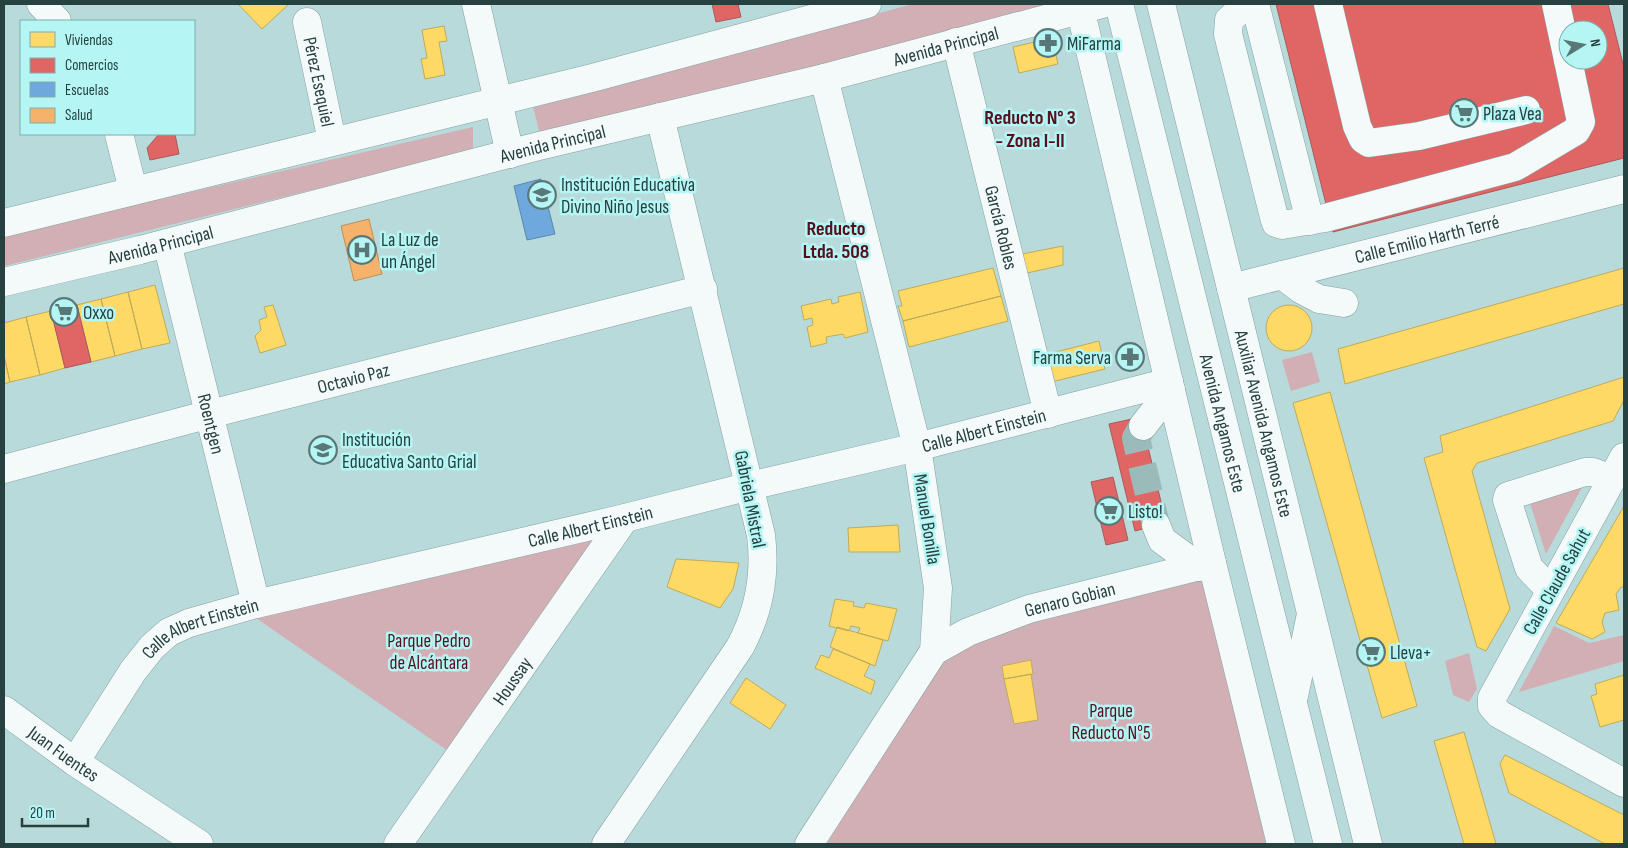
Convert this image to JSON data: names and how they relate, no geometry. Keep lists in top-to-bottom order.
{
  "streets": {
    "street": [
      "Avenida Principal",
      "Pérez Esequiel",
      "García Robles",
      "Calle Emilio Harth Terré",
      "Octavio Paz",
      "Roentgen",
      "Avenida Angamos Este",
      "Auxiliar Avenida Angamos Este",
      "Calle Albert Einstein",
      "Gabriela Mistral",
      "Manuel Bonilla",
      "Calle Claude Sahut",
      "Genaro Gobian",
      "Houssay",
      "Juan Fuentes"
    ]
  },
  "crossings": [
    ["Avenida Principal", "García Robles"],
    ["Avenida Principal", "Roentgen"],
    ["Avenida Principal", "Gabriela Mistral"],
    ["Avenida Principal", "Manuel Bonilla"],
    ["García Robles", "Calle Albert Einstein"],
    ["Calle Emilio Harth Terré", "Auxiliar Avenida Angamos Este"],
    ["Octavio Paz", "Roentgen"],
    ["Octavio Paz", "Gabriela Mistral"],
    ["Roentgen", "Calle Albert Einstein"],
    ["Calle Albert Einstein", "Gabriela Mistral"],
    ["Calle Albert Einstein", "Manuel Bonilla"],
    ["Calle Albert Einstein", "Houssay"],
    ["Calle Albert Einstein", "Juan Fuentes"],
    ["Manuel Bonilla", "Genaro Gobian"]
  ],
  "districts": ["Reducto N° 3 - Zona I-II", "Reducto Ltda. 508"],
  "parks": ["Parque Pedro de Alcántara", "Parque Reducto N°5"],
  "places": {
    "pharmacy": ["MiFarma", "Farma Serva"],
    "supermarket": [
      "Plaza Vea",
      "Oxxo",
      "Listo!",
      "Lleva+"
    ],
    "school or university": ["Institución Educativa Divino Niño Jesus", "Institución Educativa Santo Grial"],
    "hospital": ["La Luz de un Ángel"]
  },
  "legend": [
    "Viviendas",
    "Comercios",
    "Escuelas",
    "Salud"
  ],
  "scale_bar": "20 m",
  "north": "right"
}
